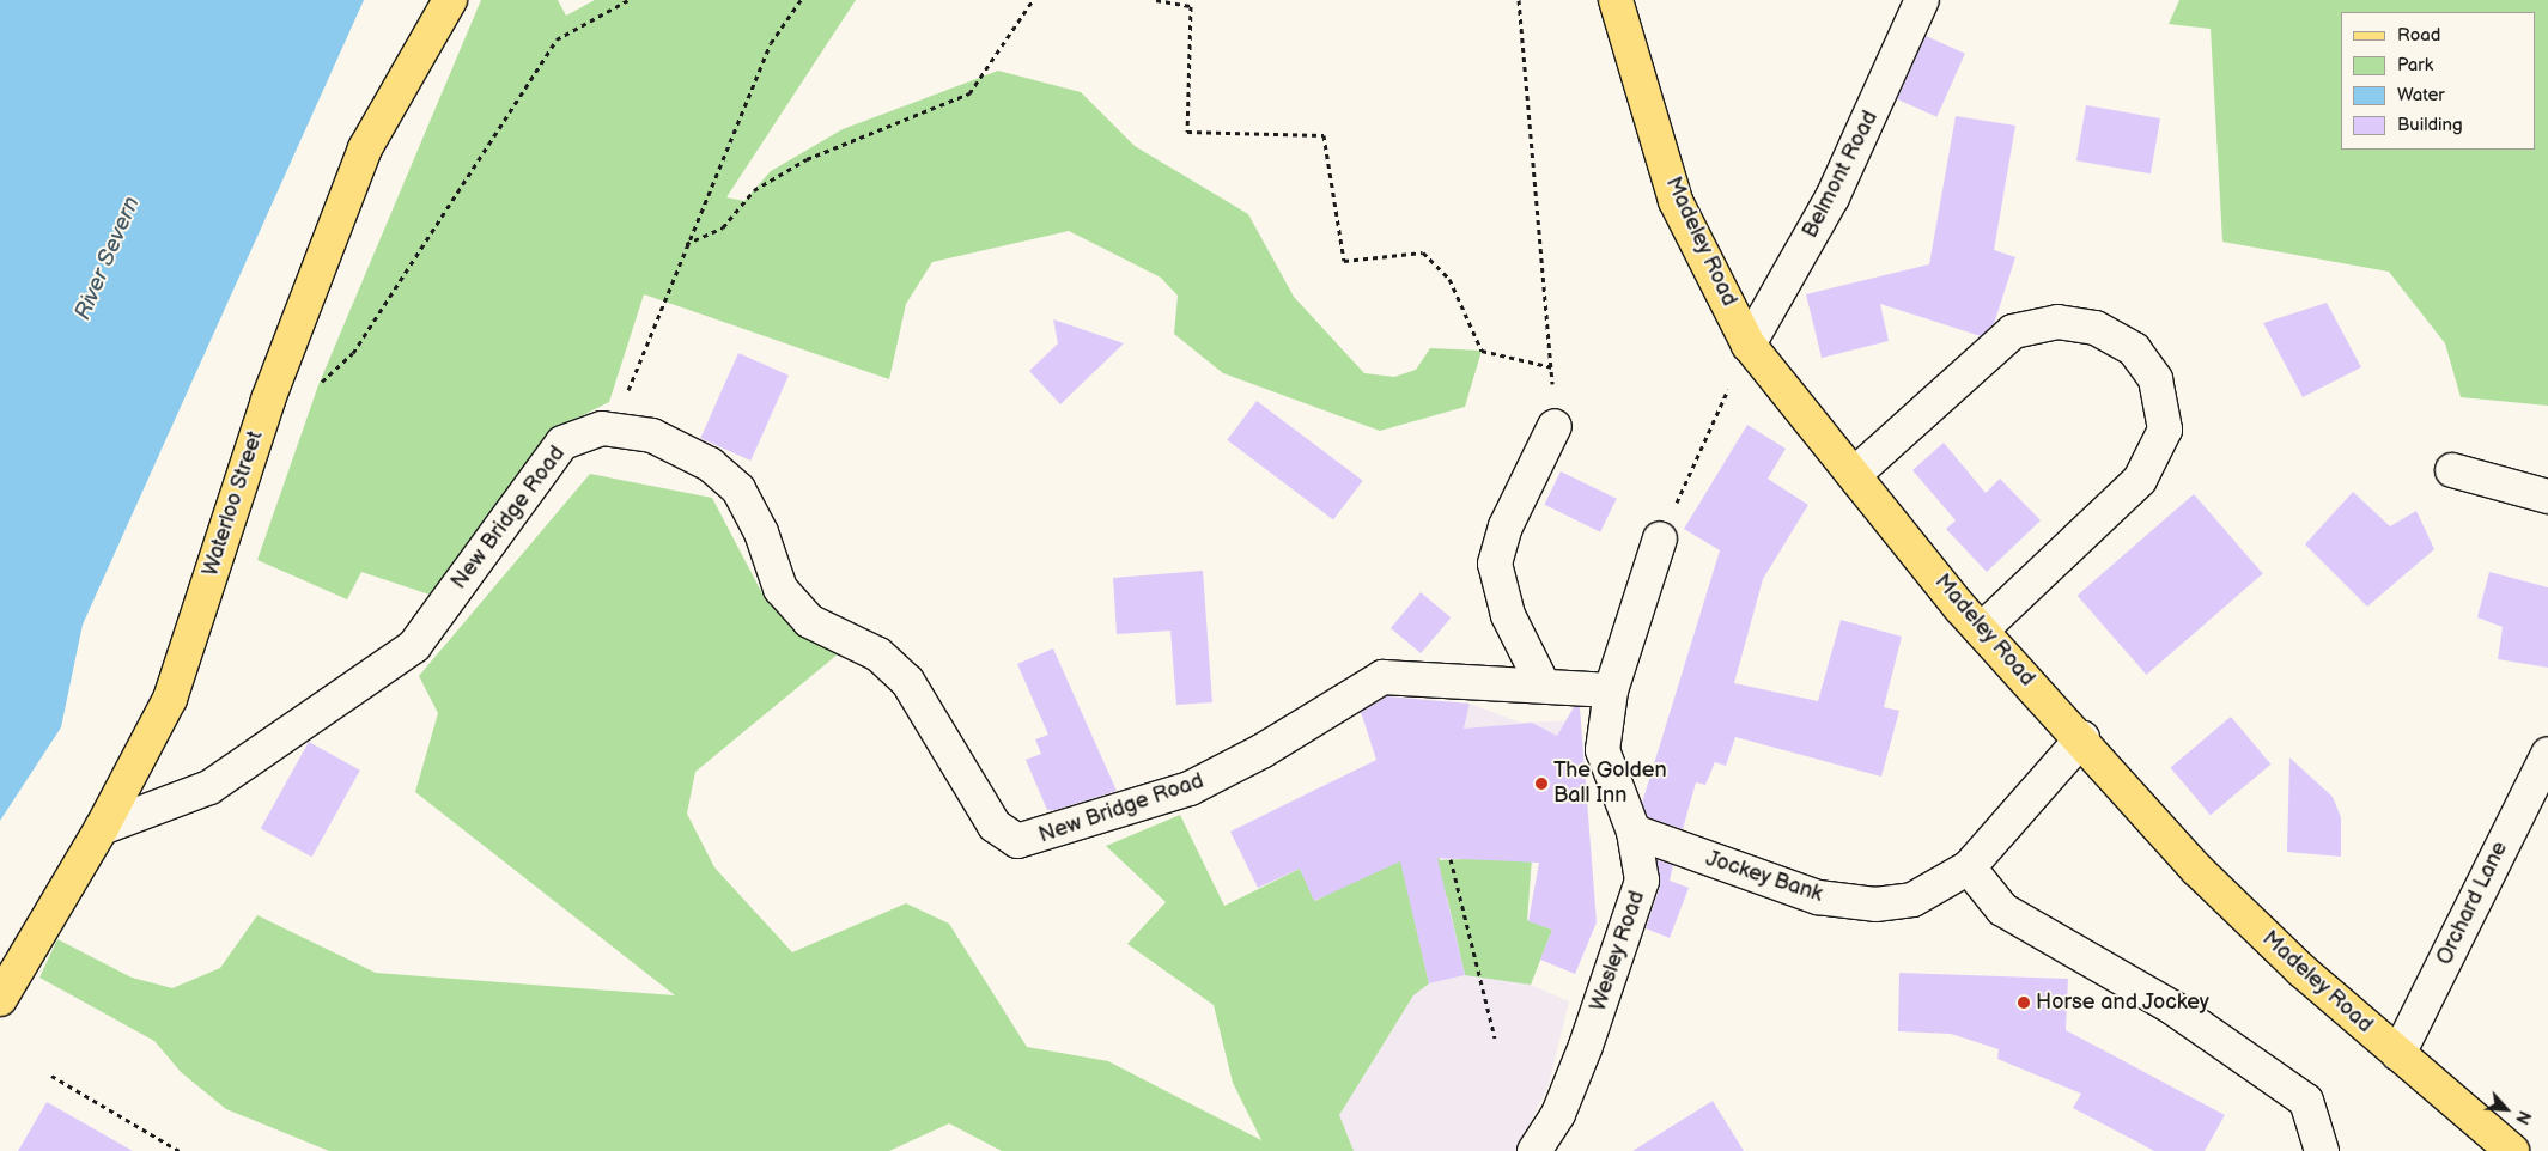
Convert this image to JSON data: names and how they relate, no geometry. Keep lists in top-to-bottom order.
{
  "streets": {
    "main road": ["Madeley Road", "Waterloo Street"],
    "street": [
      "Belmont Road",
      "New Bridge Road",
      "Jockey Bank",
      "Orchard Lane",
      "Wesley Road"
    ]
  },
  "crossings": [
    ["Belmont Road", "Madeley Road"],
    ["Madeley Road", "Jockey Bank"],
    ["Madeley Road", "Orchard Lane"],
    ["Waterloo Street", "New Bridge Road"],
    ["New Bridge Road", "Wesley Road"],
    ["Jockey Bank", "Wesley Road"]
  ],
  "water": ["River Severn"],
  "places": ["The Golden Ball Inn", "Horse and Jockey"],
  "legend": [
    "Road",
    "Park",
    "Water",
    "Building"
  ],
  "north": "bottom right"
}
